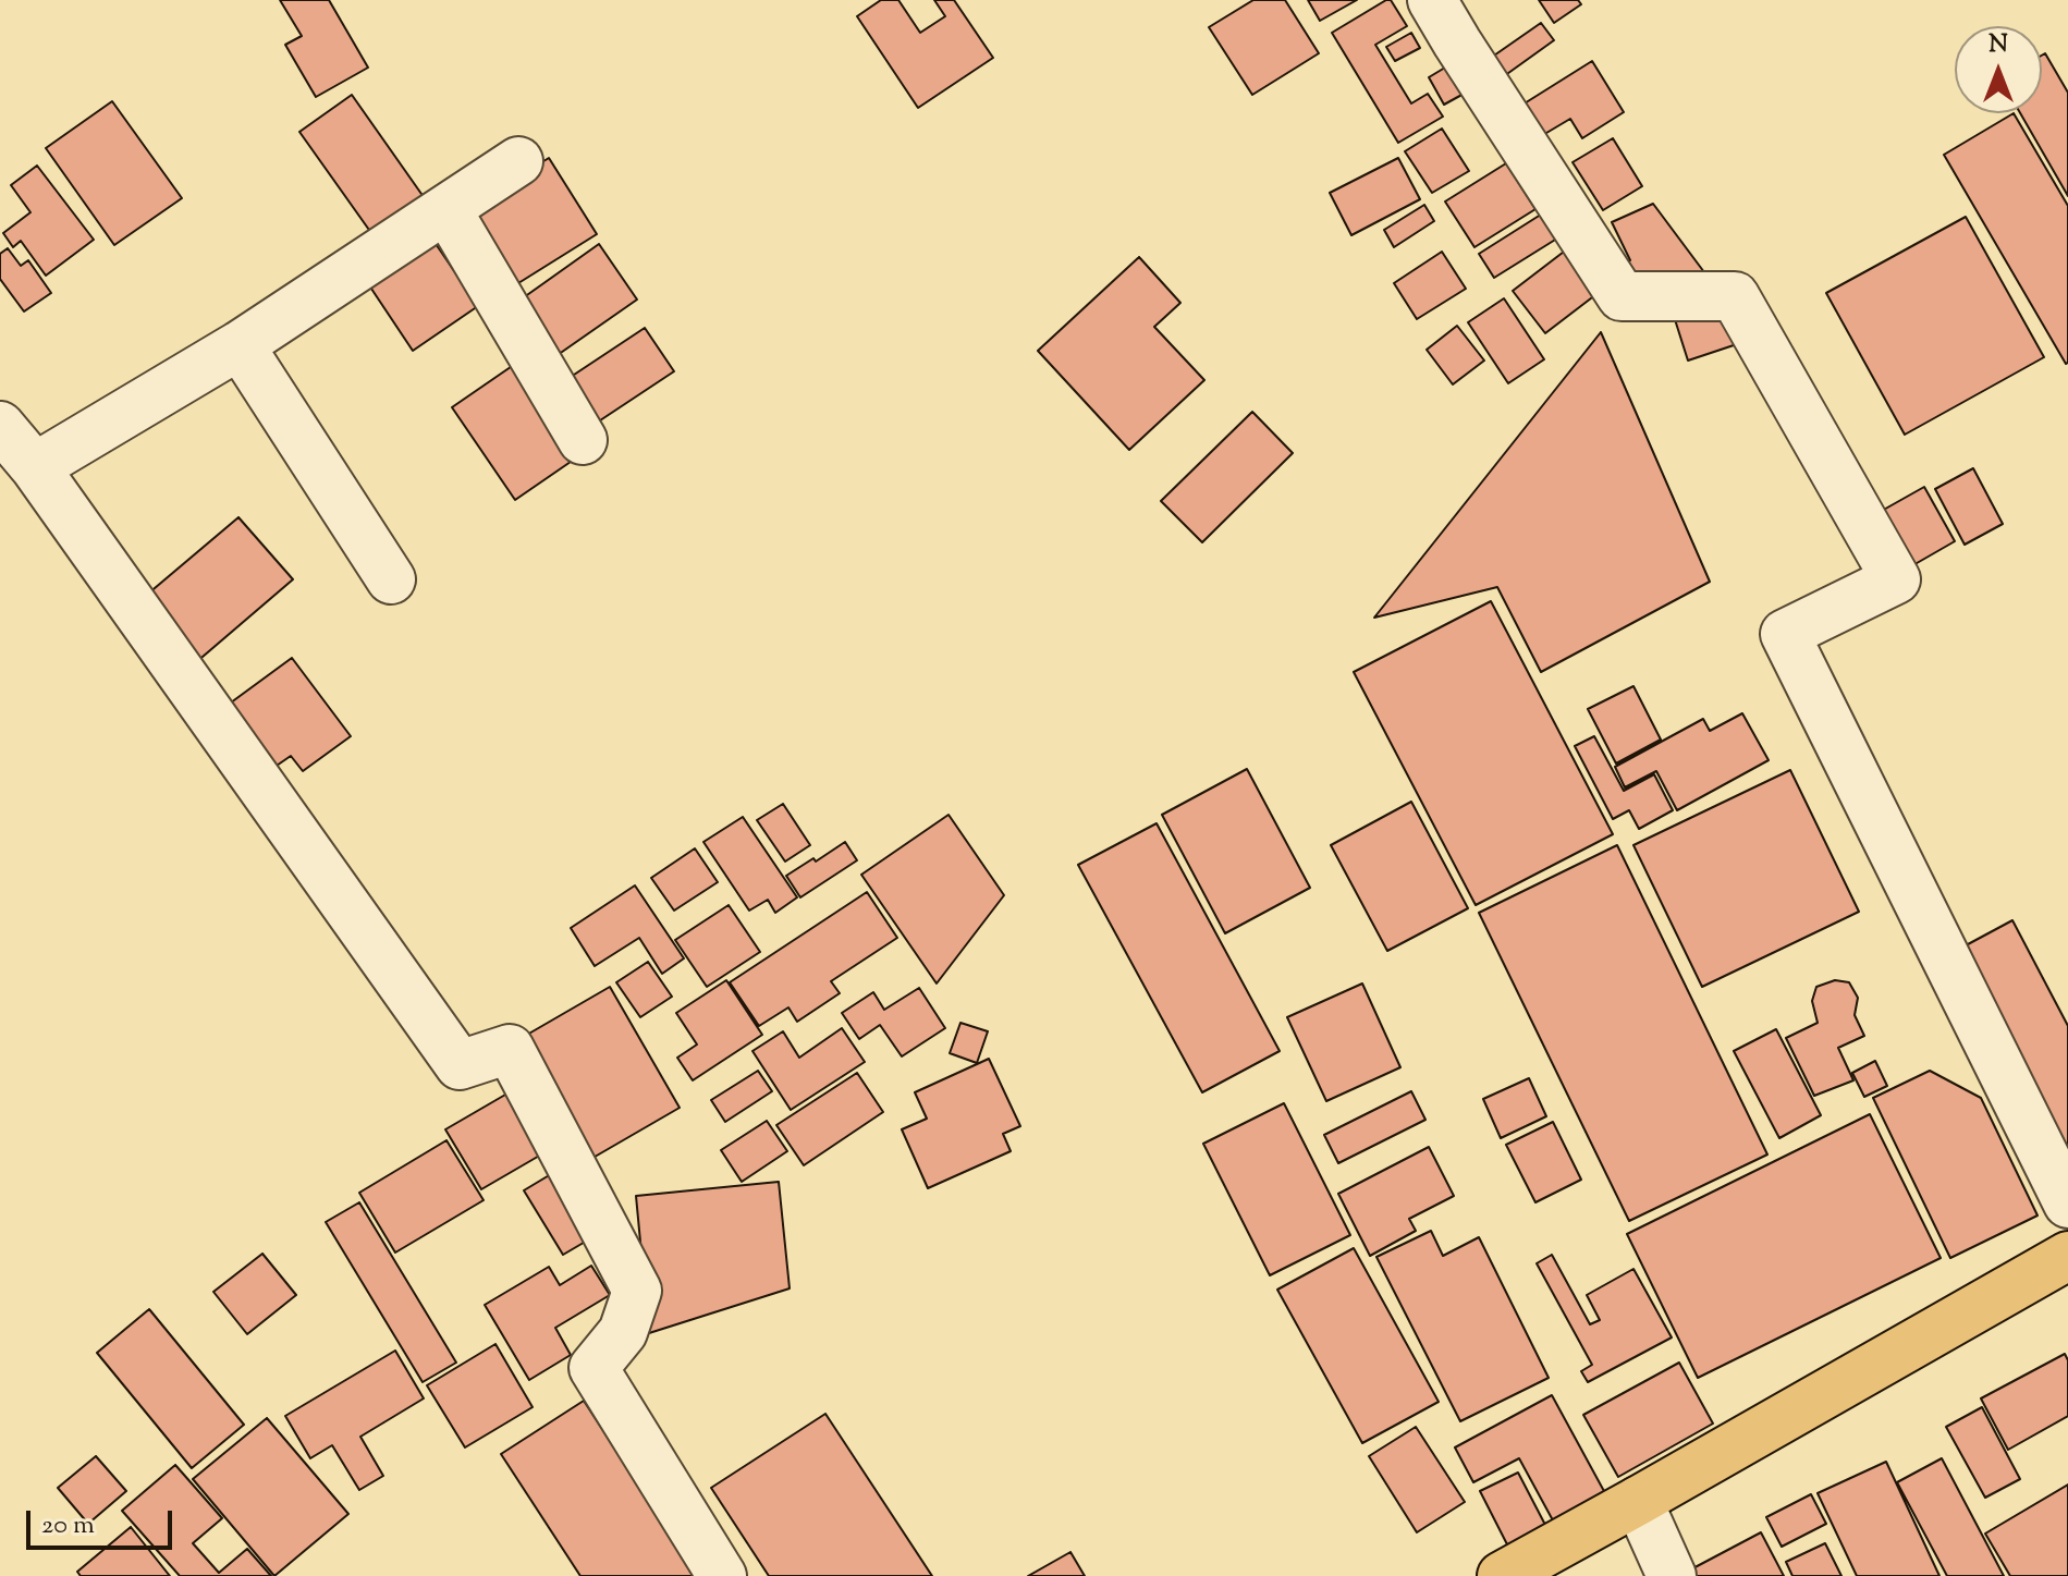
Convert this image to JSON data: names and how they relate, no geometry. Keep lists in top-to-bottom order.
{
  "scale_bar": "20 m",
  "north": "top"
}
